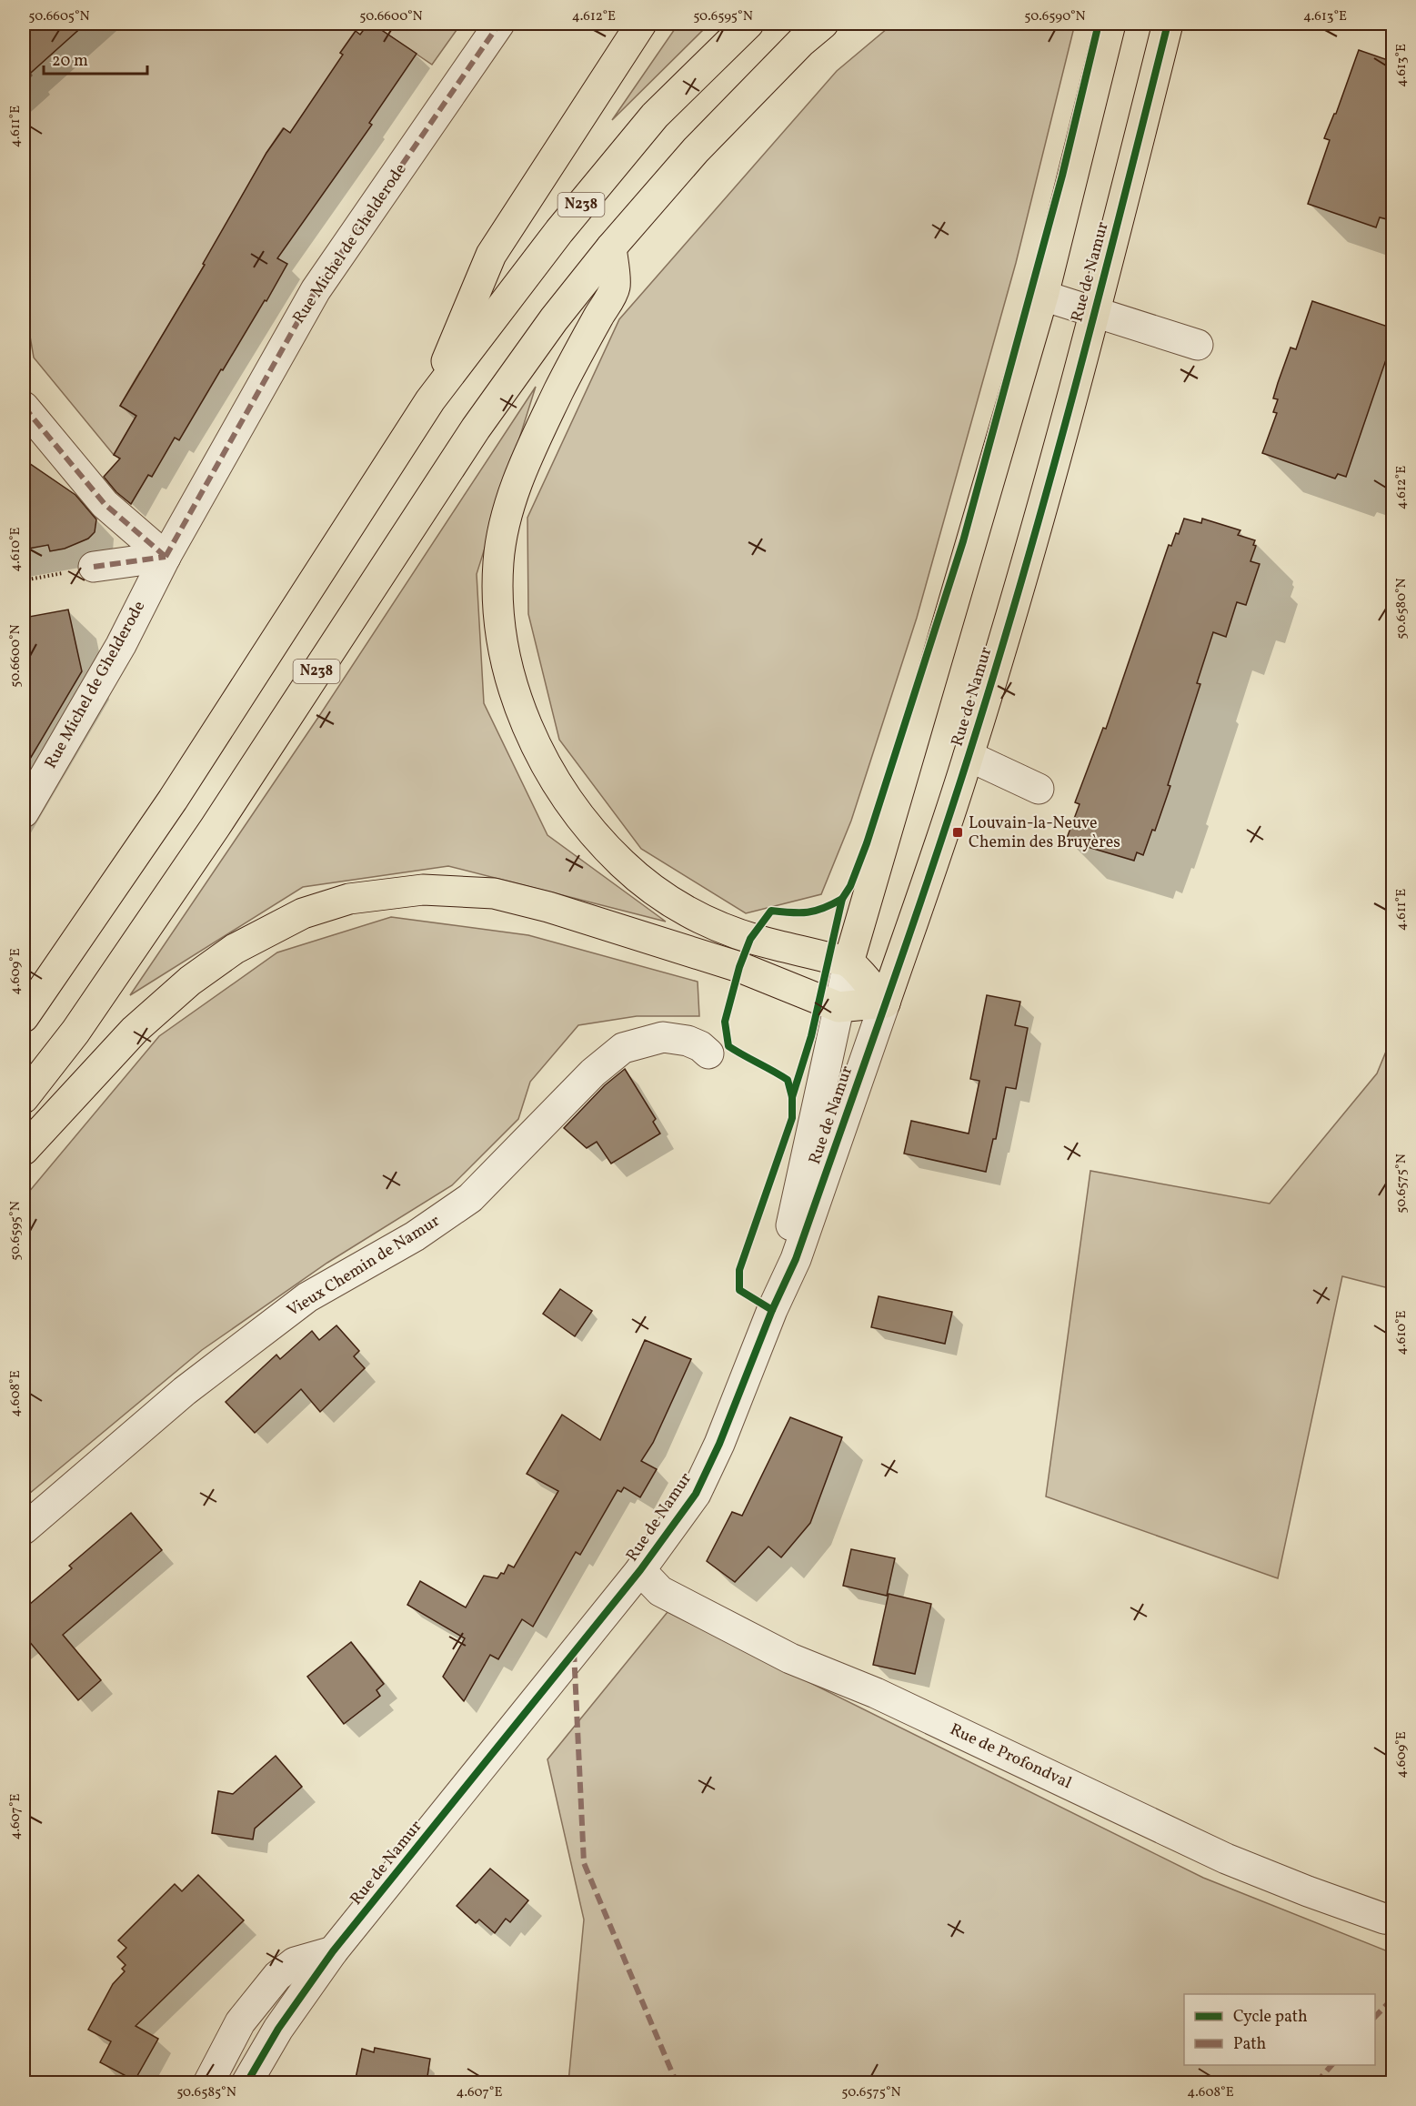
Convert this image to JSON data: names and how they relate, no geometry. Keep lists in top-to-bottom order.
{
  "streets": {
    "main road": ["N238", "Rue de Namur"],
    "street": ["Rue Michel de Ghelderode", "Vieux Chemin de Namur", "Rue de Profondval"]
  },
  "crossings": [
    ["Rue de Namur", "Rue de Profondval"]
  ],
  "places": {
    "transit": ["Louvain-la-Neuve Chemin des Bruyères"]
  },
  "legend": ["Cycle path", "Path"],
  "scale_bar": "20 m",
  "coordinates": [
    "50.6605°N",
    "50.6600°N",
    "4.612°E",
    "50.6595°N",
    "50.6590°N",
    "4.613°E",
    "4.611°E",
    "4.610°E",
    "50.6580°N",
    "4.609°E",
    "50.6575°N",
    "4.608°E",
    "4.607°E",
    "50.6585°N"
  ]
}
